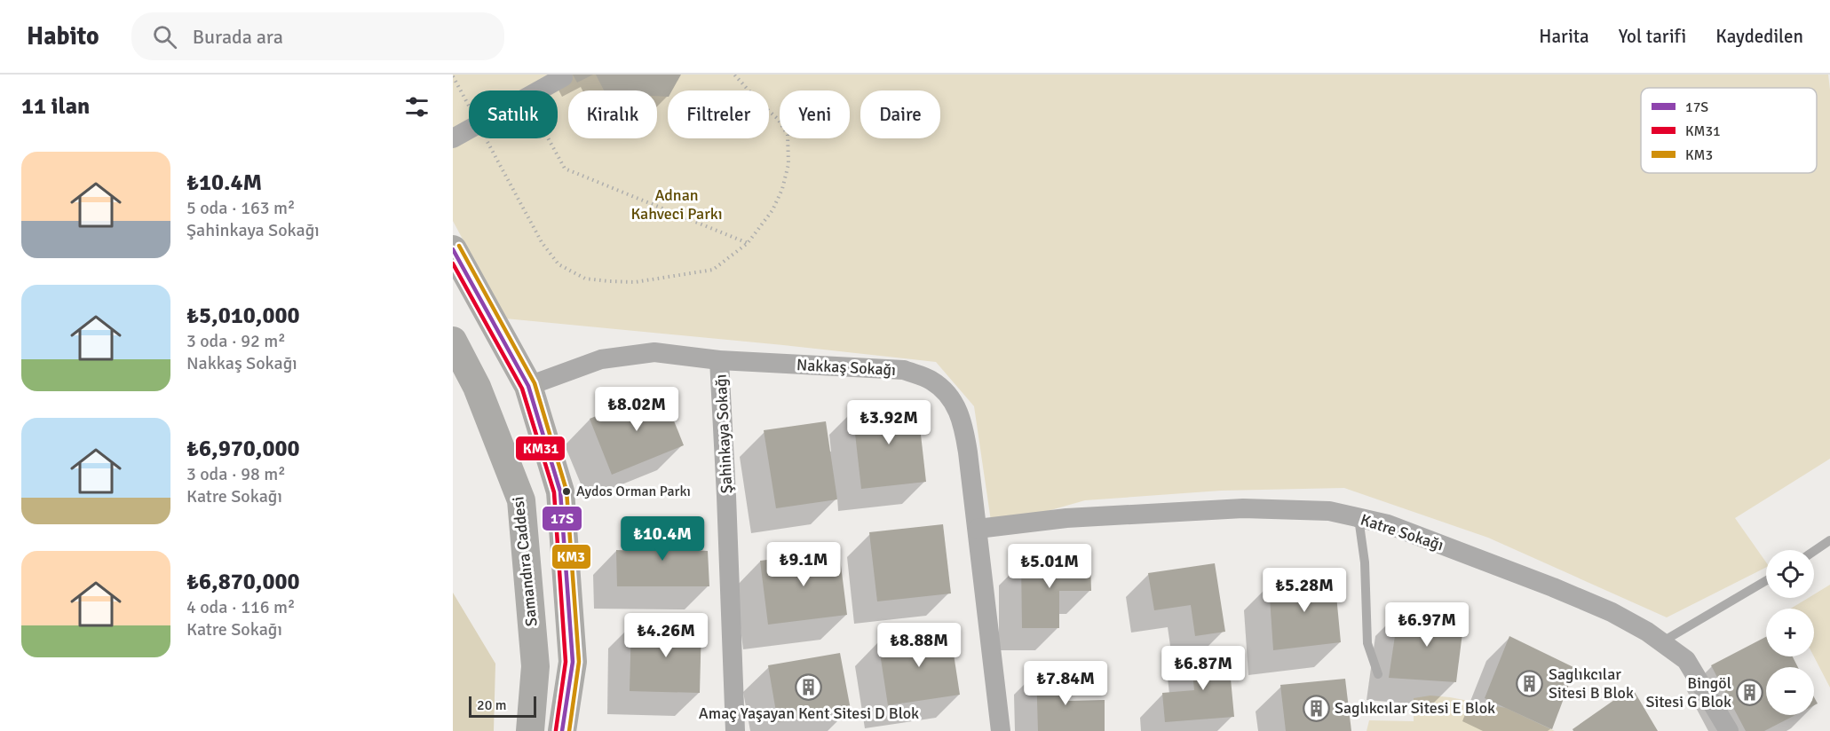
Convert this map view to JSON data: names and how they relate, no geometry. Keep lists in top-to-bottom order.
{
  "streets": {
    "main road": ["Samandıra Caddesi"],
    "street": ["Nakkaş Sokağı", "Şahinkaya Sokağı", "Katre Sokağı"]
  },
  "crossings": [
    ["Nakkaş Sokağı", "Şahinkaya Sokağı"],
    ["Nakkaş Sokağı", "Katre Sokağı"]
  ],
  "parks": ["Adnan Kahveci Parkı"],
  "places": {
    "other": ["Aydos Orman Parkı"],
    "building": [
      "Saglıkcılar Sitesi B Blok",
      "Amaç Yaşayan Kent Sitesi D Blok",
      "Bingöl Sitesi G Blok",
      "Saglıkcılar Sitesi E Blok"
    ]
  },
  "lines": ["transit line KM3", "transit line 17S", "transit line KM31"],
  "legend": ["17S", "KM31", "KM3"],
  "scale_bar": "20 m",
  "page": {
    "header": "Habito",
    "search": "Burada ara",
    "nav": ["Harita", "Yol tarifi", "Kaydedilen"],
    "heading": "11 ilan",
    "chip": [
      "Satılık",
      "Kiralık",
      "Filtreler",
      "Yeni",
      "Daire"
    ],
    "list": [
      {
        "name": "₺10.4M",
        "note": "5 oda · 163 m² · Şahinkaya Sokağı"
      },
      {
        "name": "₺5,010,000",
        "note": "3 oda · 92 m² · Nakkaş Sokağı"
      },
      {
        "name": "₺6,970,000",
        "note": "3 oda · 98 m² · Katre Sokağı"
      },
      {
        "name": "₺6,870,000",
        "note": "4 oda · 116 m² · Katre Sokağı"
      }
    ],
    "price": [
      "₺8.02M",
      "₺3.92M",
      "₺10.4M",
      "₺9.1M",
      "₺5.01M",
      "₺5.28M",
      "₺6.97M",
      "₺4.26M",
      "₺8.88M",
      "₺6.87M",
      "₺7.84M"
    ],
    "map_buttons": ["+", "−"],
    "scale": "20 m"
  }
}
